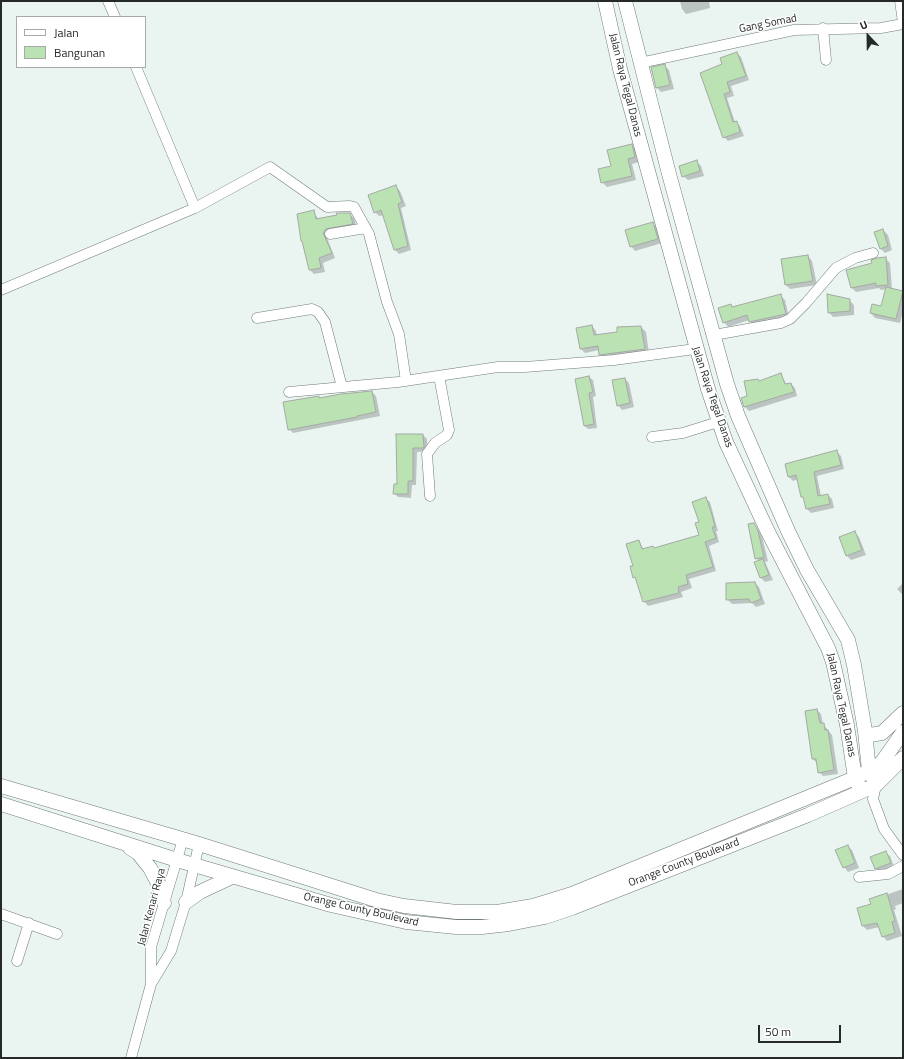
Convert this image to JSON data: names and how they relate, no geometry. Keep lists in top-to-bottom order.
{
  "streets": {
    "main road": ["Jalan Raya Tegal Danas", "Orange County Boulevard"],
    "street": ["Gang Somad", "Jalan Kenari Raya"]
  },
  "crossings": [
    ["Gang Somad", "Jalan Raya Tegal Danas"],
    ["Jalan Raya Tegal Danas", "Orange County Boulevard"],
    ["Orange County Boulevard", "Jalan Kenari Raya"]
  ],
  "legend": ["Jalan", "Bangunan"],
  "scale_bar": "50 m",
  "north": "top"
}
